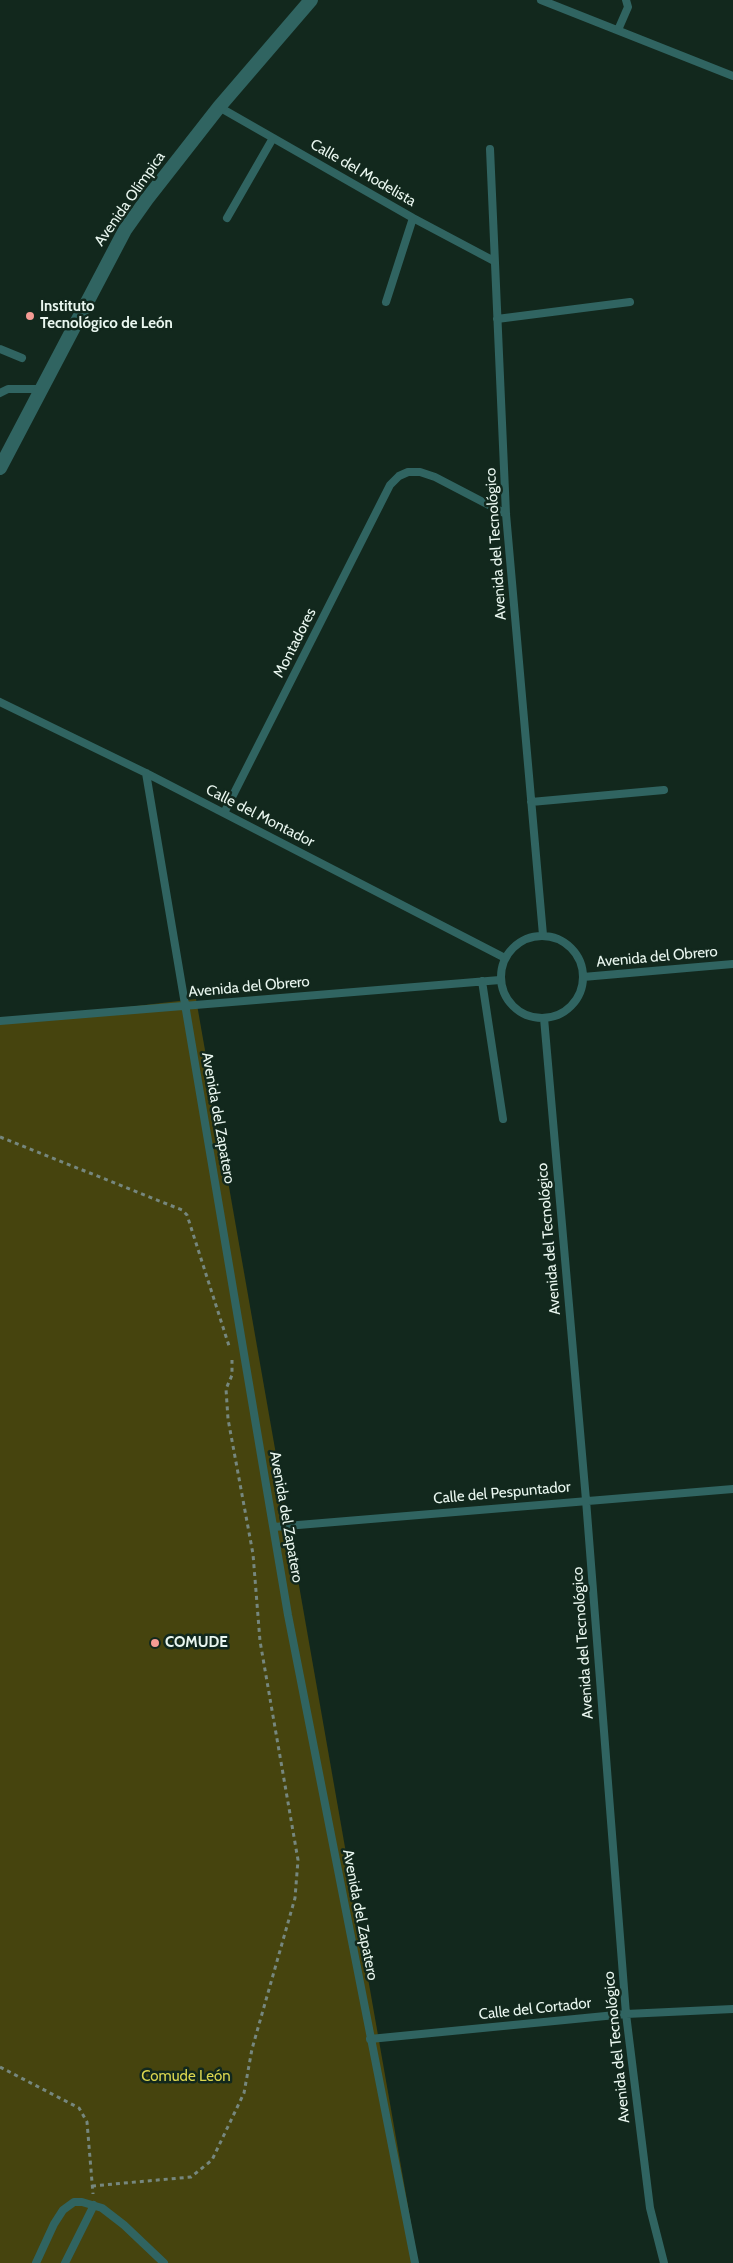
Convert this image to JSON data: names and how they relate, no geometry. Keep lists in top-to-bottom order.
{
  "streets": {
    "street": ["Avenida Olímpica"],
    "lane": [
      "Calle del Modelista",
      "Avenida del Tecnológico",
      "Montadores",
      "Calle del Montador",
      "Avenida del Obrero",
      "Avenida del Zapatero",
      "Calle del Pespuntador",
      "Calle del Cortador"
    ]
  },
  "crossings": [
    ["Calle del Modelista", "Avenida Olímpica"],
    ["Calle del Modelista", "Avenida del Tecnológico"],
    ["Avenida del Tecnológico", "Montadores"],
    ["Avenida del Tecnológico", "Calle del Montador"],
    ["Avenida del Tecnológico", "Avenida del Obrero"],
    ["Avenida del Tecnológico", "Calle del Pespuntador"],
    ["Avenida del Tecnológico", "Calle del Cortador"],
    ["Montadores", "Calle del Montador"],
    ["Calle del Montador", "Avenida del Obrero"],
    ["Calle del Montador", "Avenida del Zapatero"],
    ["Avenida del Obrero", "Avenida del Zapatero"],
    ["Avenida del Zapatero", "Calle del Pespuntador"],
    ["Avenida del Zapatero", "Calle del Cortador"]
  ],
  "parks": ["Comude León"],
  "places": ["Instituto Tecnológico de León", "COMUDE"]
}
